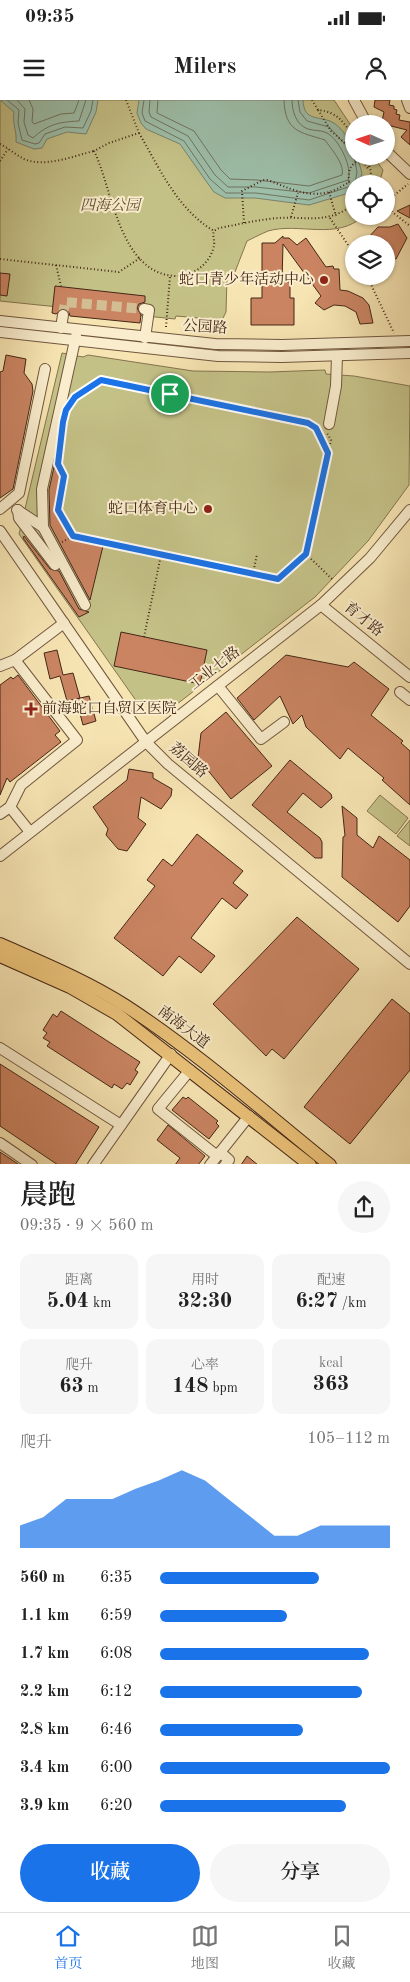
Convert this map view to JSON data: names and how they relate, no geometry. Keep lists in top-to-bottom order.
{
  "streets": {
    "main road": ["南海大道"],
    "street": [
      "公园路",
      "育才路",
      "工业七路",
      "荔园路"
    ]
  },
  "crossings": [
    ["育才路", "工业七路"],
    ["工业七路", "荔园路"]
  ],
  "parks": ["四海公园"],
  "places": {
    "other": ["蛇口青少年活动中心", "蛇口体育中心"],
    "health": ["前海蛇口自贸区医院"]
  },
  "north": "left",
  "page": {
    "status": "09:35",
    "header": "Milers",
    "heading": ["晨跑", "09:35 · 9 × 560 m"],
    "stats": [
      ["距离", "5.04 km"],
      ["用时", "32:30"],
      ["配速", "6:27 /km"],
      ["爬升", "63 m"],
      ["心率", "148 bpm"],
      ["kcal", "363"]
    ],
    "chart": ["爬升", "105–112 m"],
    "list": [
      {
        "name": "560 m",
        "note": "6:35"
      },
      {
        "name": "1.1 km",
        "note": "6:59"
      },
      {
        "name": "1.7 km",
        "note": "6:08"
      },
      {
        "name": "2.2 km",
        "note": "6:12"
      },
      {
        "name": "2.8 km",
        "note": "6:46"
      },
      {
        "name": "3.4 km",
        "note": "6:00"
      },
      {
        "name": "3.9 km",
        "note": "6:20"
      }
    ],
    "buttons": ["收藏", "分享"],
    "tabs": ["首页", "地图", "收藏"]
  }
}
